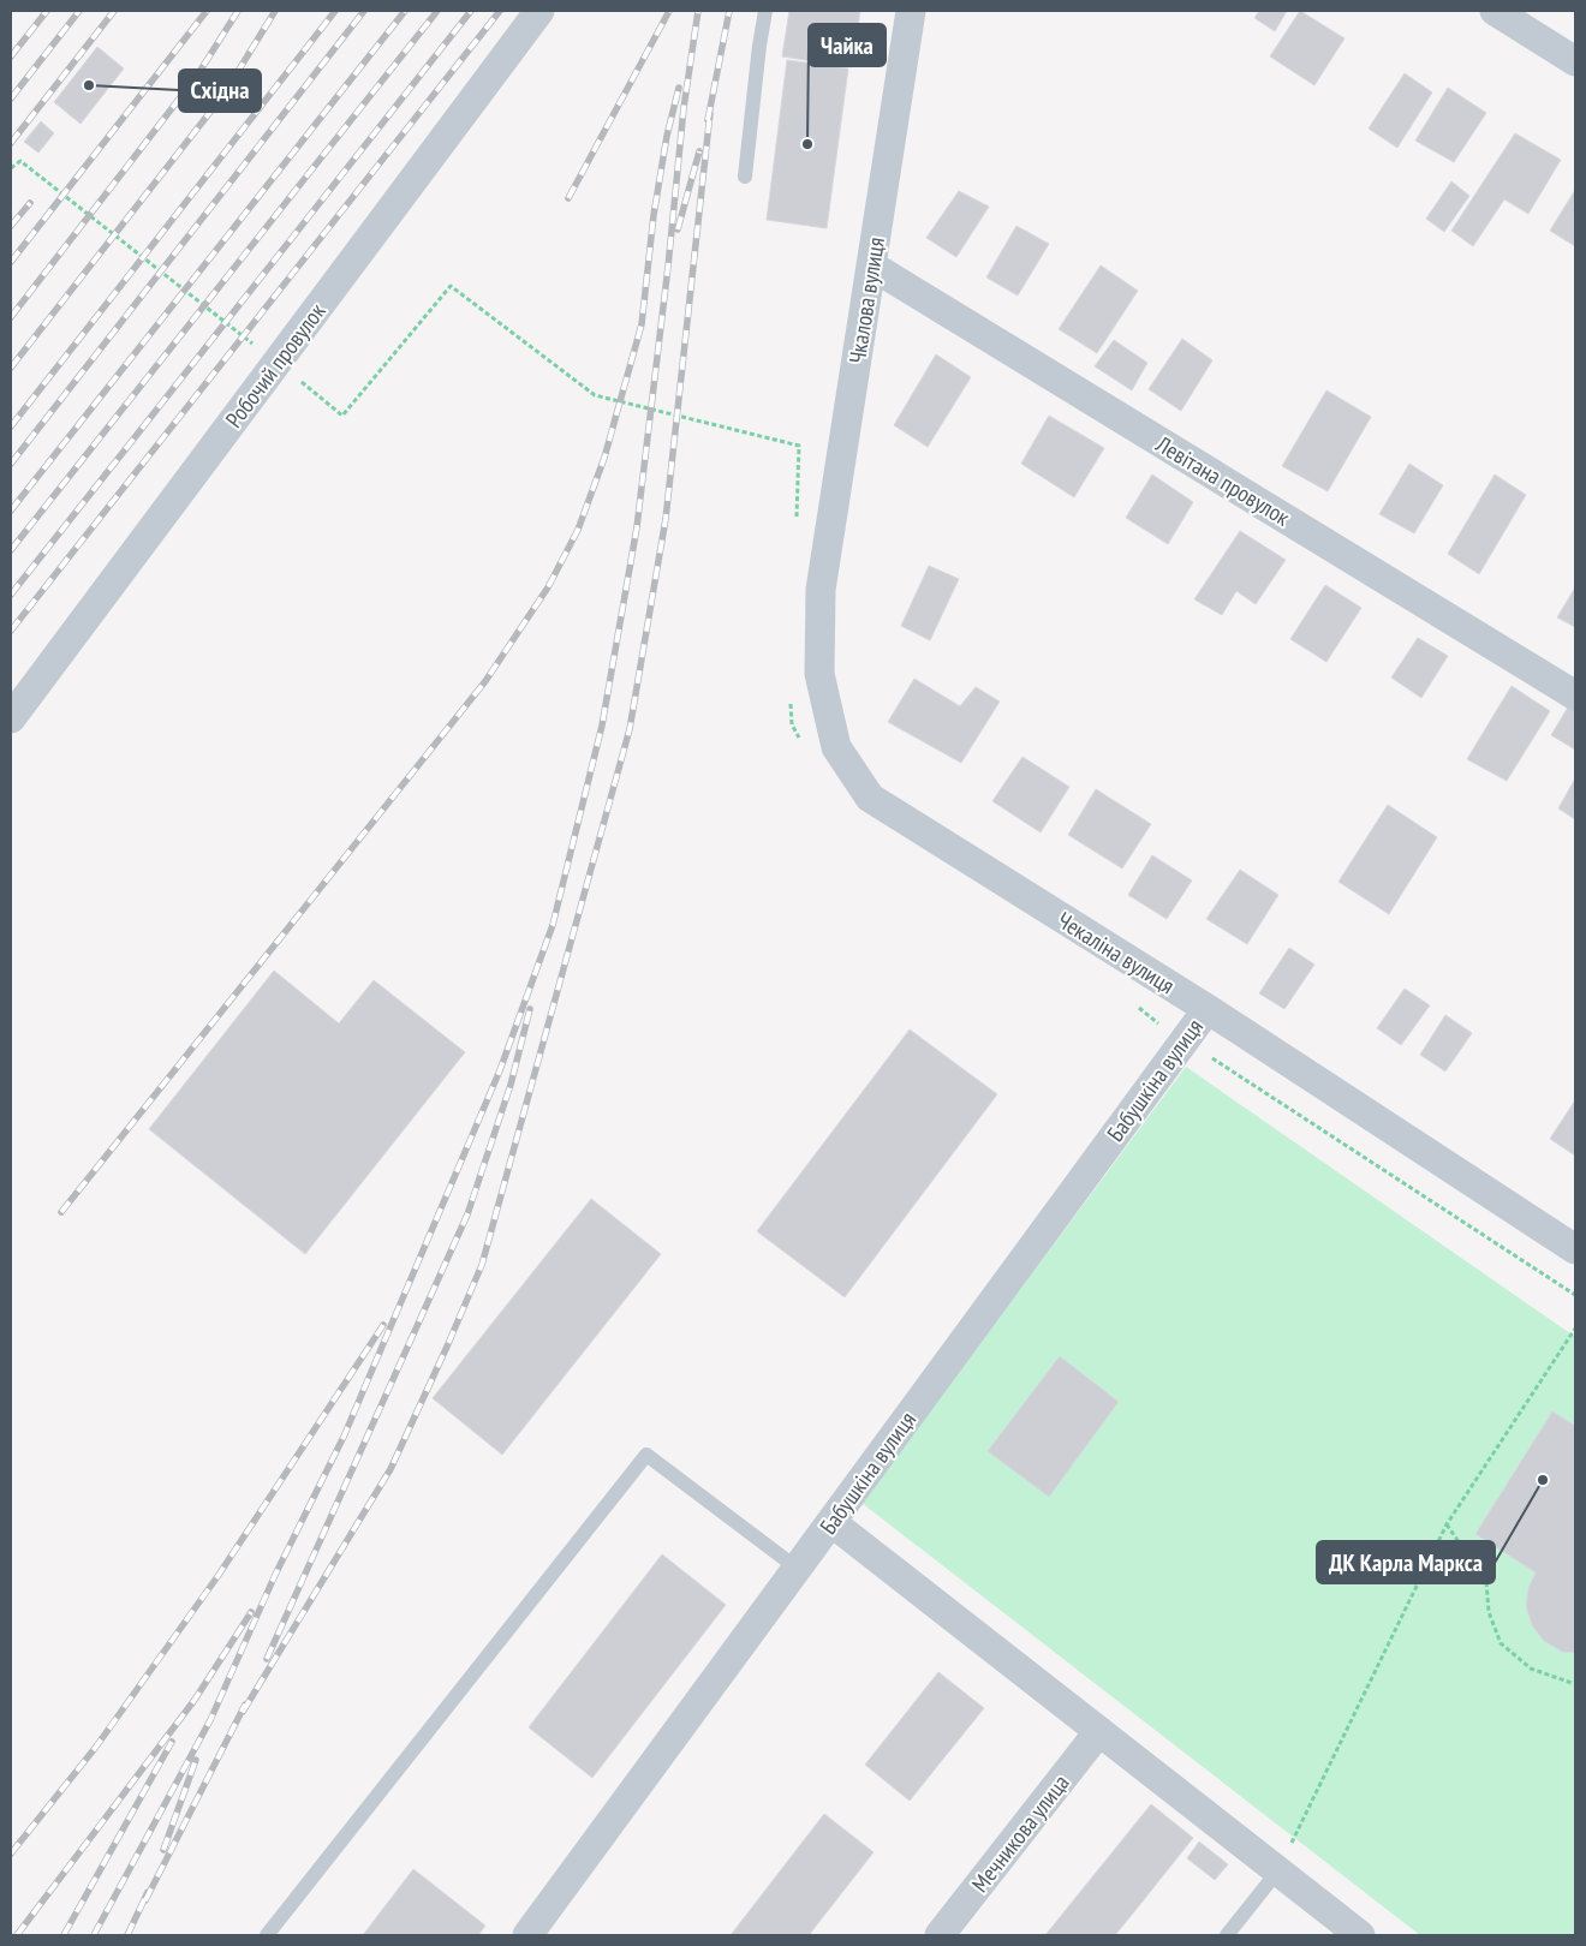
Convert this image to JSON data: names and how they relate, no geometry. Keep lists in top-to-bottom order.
{
  "streets": {
    "street": [
      "Чкалова вулиця",
      "Робочий провулок",
      "Левітана провулок",
      "Чекаліна вулиця",
      "Бабушкіна вулиця",
      "Мечникова улица"
    ]
  },
  "crossings": [
    ["Чкалова вулиця", "Левітана провулок"],
    ["Чкалова вулиця", "Чекаліна вулиця"],
    ["Чекаліна вулиця", "Бабушкіна вулиця"]
  ],
  "places": ["Східна", "Чайка", "ДК Карла Маркса"]
}
